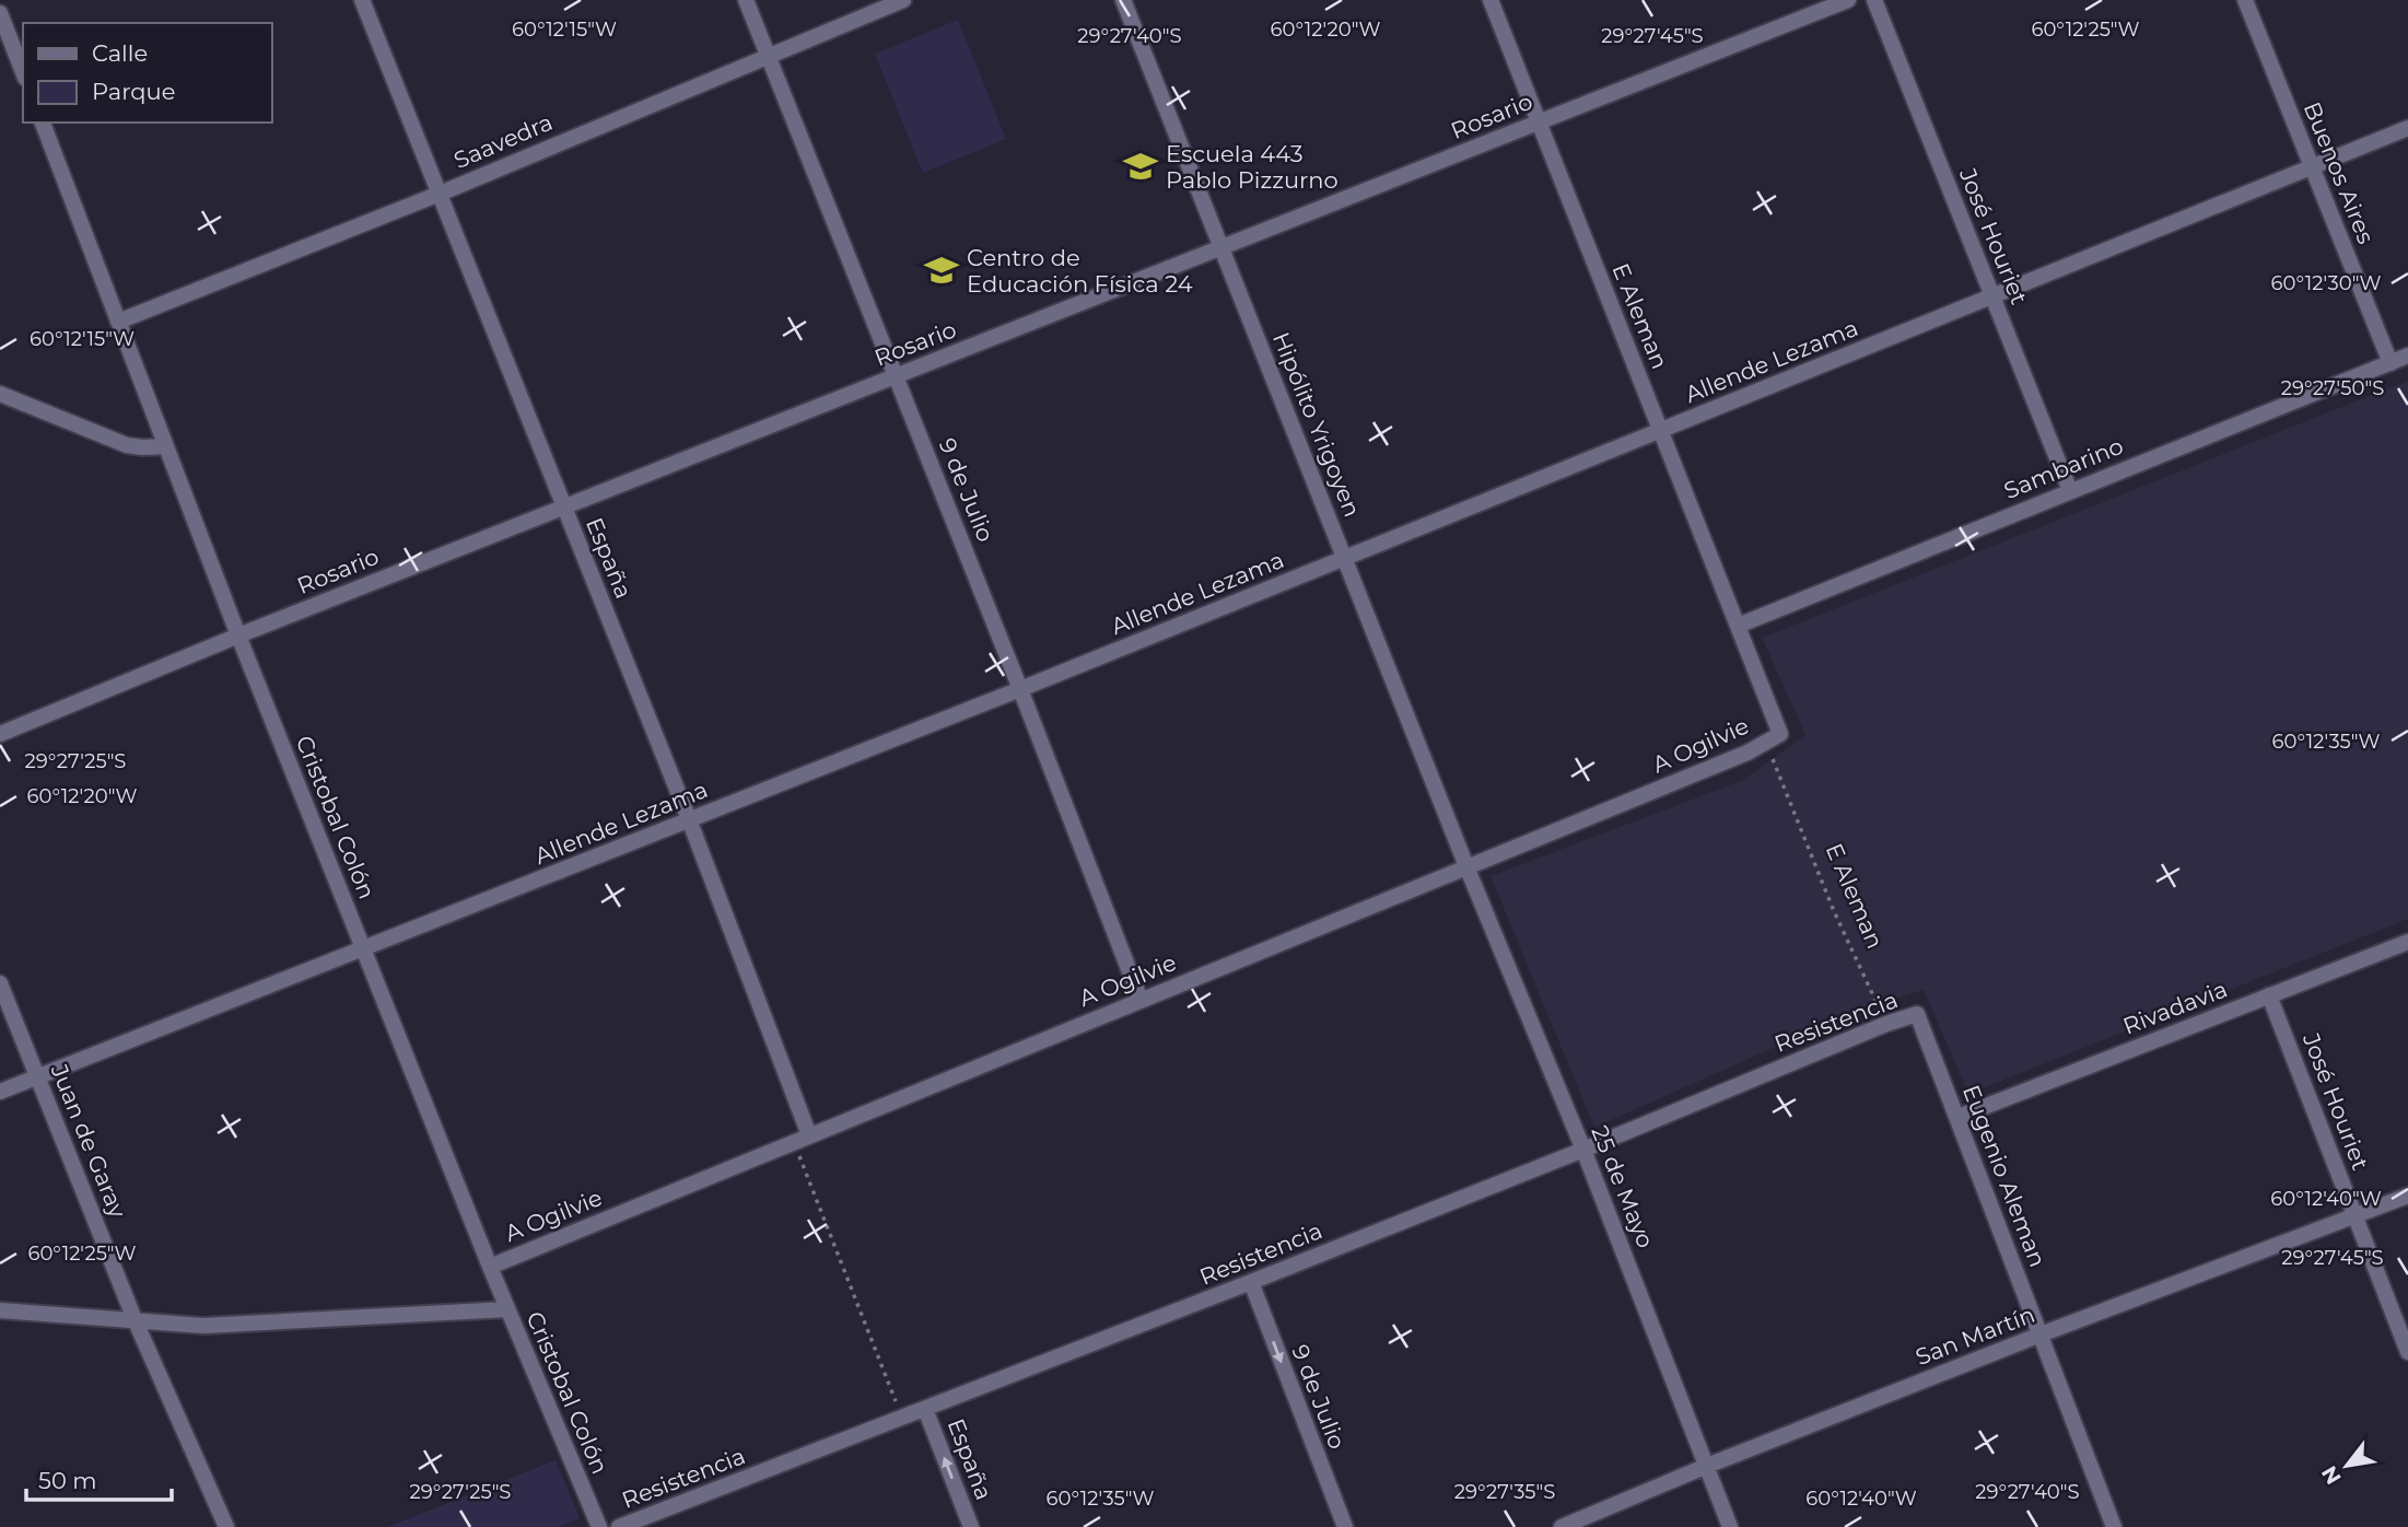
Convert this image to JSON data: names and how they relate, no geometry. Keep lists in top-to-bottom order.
{
  "streets": {
    "street": [
      "Rosario",
      "Saavedra",
      "Buenos Aires",
      "José Houriet",
      "E Aleman",
      "Allende Lezama",
      "Hipólito Yrigoyen",
      "Sambarino",
      "9 de Julio",
      "España",
      "A Ogilvie",
      "Cristobal Colón",
      "Rivadavia",
      "Resistencia",
      "Juan de Garay",
      "Eugenio Aleman",
      "25 de Mayo",
      "San Martín"
    ]
  },
  "crossings": [
    ["Rosario", "E Aleman"],
    ["Rosario", "Hipólito Yrigoyen"],
    ["Rosario", "9 de Julio"],
    ["Rosario", "España"],
    ["Rosario", "Cristobal Colón"],
    ["Saavedra", "9 de Julio"],
    ["Saavedra", "España"],
    ["Saavedra", "Cristobal Colón"],
    ["Buenos Aires", "Allende Lezama"],
    ["Buenos Aires", "Sambarino"],
    ["José Houriet", "Allende Lezama"],
    ["José Houriet", "Sambarino"],
    ["José Houriet", "Rivadavia"],
    ["José Houriet", "San Martín"],
    ["E Aleman", "Allende Lezama"],
    ["E Aleman", "Sambarino"],
    ["E Aleman", "A Ogilvie"],
    ["E Aleman", "Resistencia"],
    ["Allende Lezama", "Hipólito Yrigoyen"],
    ["Allende Lezama", "9 de Julio"],
    ["Allende Lezama", "España"],
    ["Allende Lezama", "Cristobal Colón"],
    ["Allende Lezama", "Juan de Garay"],
    ["Hipólito Yrigoyen", "A Ogilvie"],
    ["Hipólito Yrigoyen", "25 de Mayo"],
    ["9 de Julio", "A Ogilvie"],
    ["9 de Julio", "Resistencia"],
    ["España", "A Ogilvie"],
    ["España", "Resistencia"],
    ["A Ogilvie", "Cristobal Colón"],
    ["A Ogilvie", "25 de Mayo"],
    ["Rivadavia", "Eugenio Aleman"],
    ["Resistencia", "Eugenio Aleman"],
    ["Resistencia", "25 de Mayo"],
    ["Eugenio Aleman", "San Martín"],
    ["25 de Mayo", "San Martín"]
  ],
  "places": {
    "school or university": ["Escuela 443 Pablo Pizzurno", "Centro de Educación Física 24"]
  },
  "legend": ["Calle", "Parque"],
  "scale_bar": "50 m",
  "north": "bottom left",
  "coordinates": [
    "60°12'15\"W",
    "60°12'20\"W",
    "60°12'25\"W",
    "29°27'45\"S",
    "29°27'40\"S",
    "60°12'30\"W",
    "29°27'50\"S",
    "60°12'35\"W",
    "29°27'25\"S",
    "60°12'40\"W",
    "29°27'35\"S"
  ]
}
